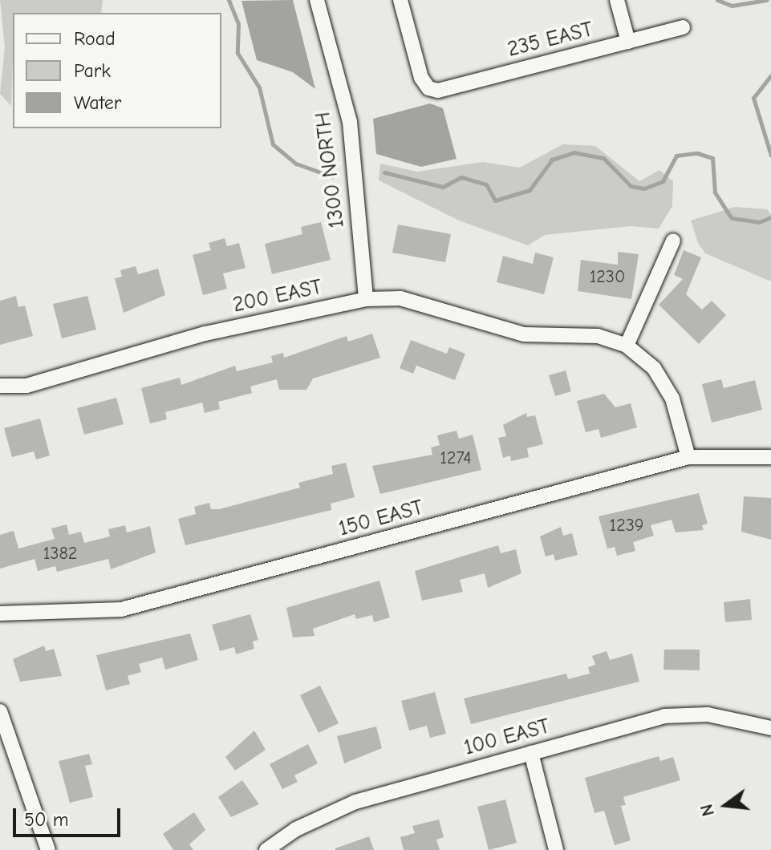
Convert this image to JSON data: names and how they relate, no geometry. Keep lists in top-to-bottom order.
{
  "streets": {
    "street": [
      "235 EAST",
      "1300 NORTH",
      "200 EAST",
      "150 EAST",
      "100 EAST"
    ]
  },
  "crossings": [
    ["1300 NORTH", "200 EAST"]
  ],
  "house_numbers": [
    "1230",
    "1274",
    "1239",
    "1382"
  ],
  "legend": ["Road", "Park", "Water"],
  "scale_bar": "50 m",
  "north": "left"
}
